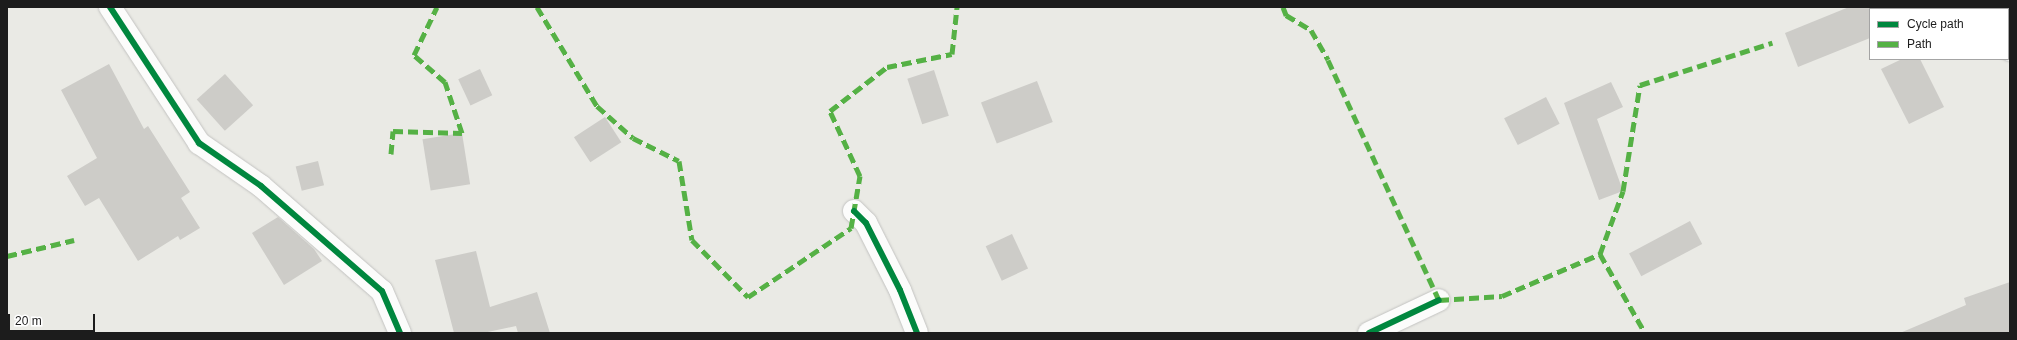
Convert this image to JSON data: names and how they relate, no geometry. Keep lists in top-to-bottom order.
{
  "legend": ["Cycle path", "Path"],
  "scale_bar": "20 m"
}
